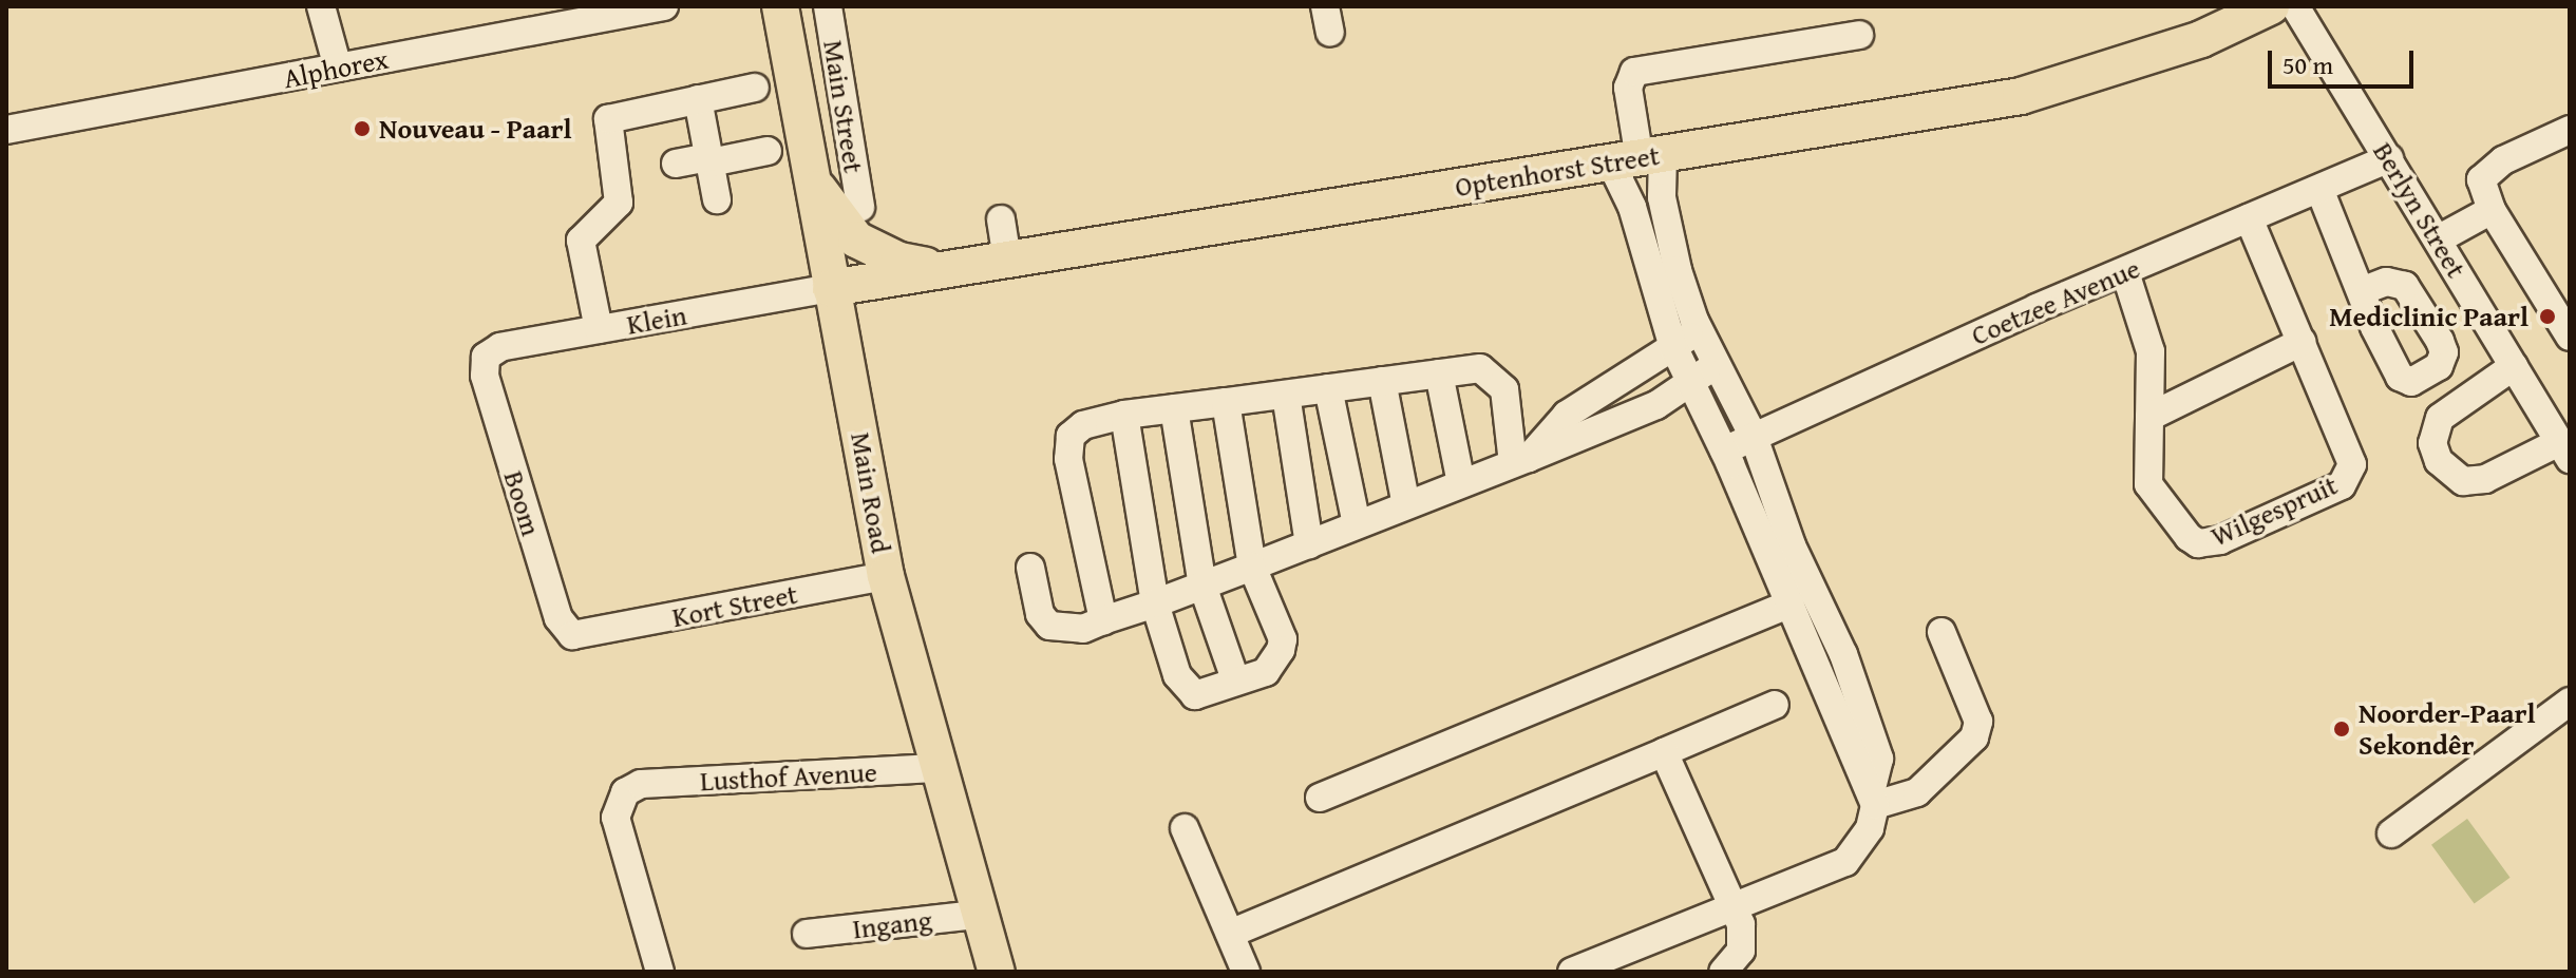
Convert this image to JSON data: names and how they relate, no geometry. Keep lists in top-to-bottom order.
{
  "streets": {
    "main road": ["Optenhorst Street", "Main Road"],
    "street": [
      "Alphorex",
      "Main Street",
      "Berlyn Street",
      "Coetzee Avenue",
      "Klein",
      "Boom",
      "Wilgespruit",
      "Kort Street",
      "Lusthof Avenue",
      "Ingang"
    ]
  },
  "crossings": [
    ["Optenhorst Street", "Klein"],
    ["Optenhorst Street", "Main Road"],
    ["Berlyn Street", "Coetzee Avenue"],
    ["Coetzee Avenue", "Wilgespruit"],
    ["Klein", "Main Road"],
    ["Klein", "Boom"],
    ["Main Road", "Kort Street"],
    ["Main Road", "Lusthof Avenue"],
    ["Main Road", "Ingang"],
    ["Boom", "Kort Street"]
  ],
  "places": ["Nouveau - Paarl", "Mediclinic Paarl", "Noorder-Paarl Sekondêr"],
  "scale_bar": "50 m"
}
